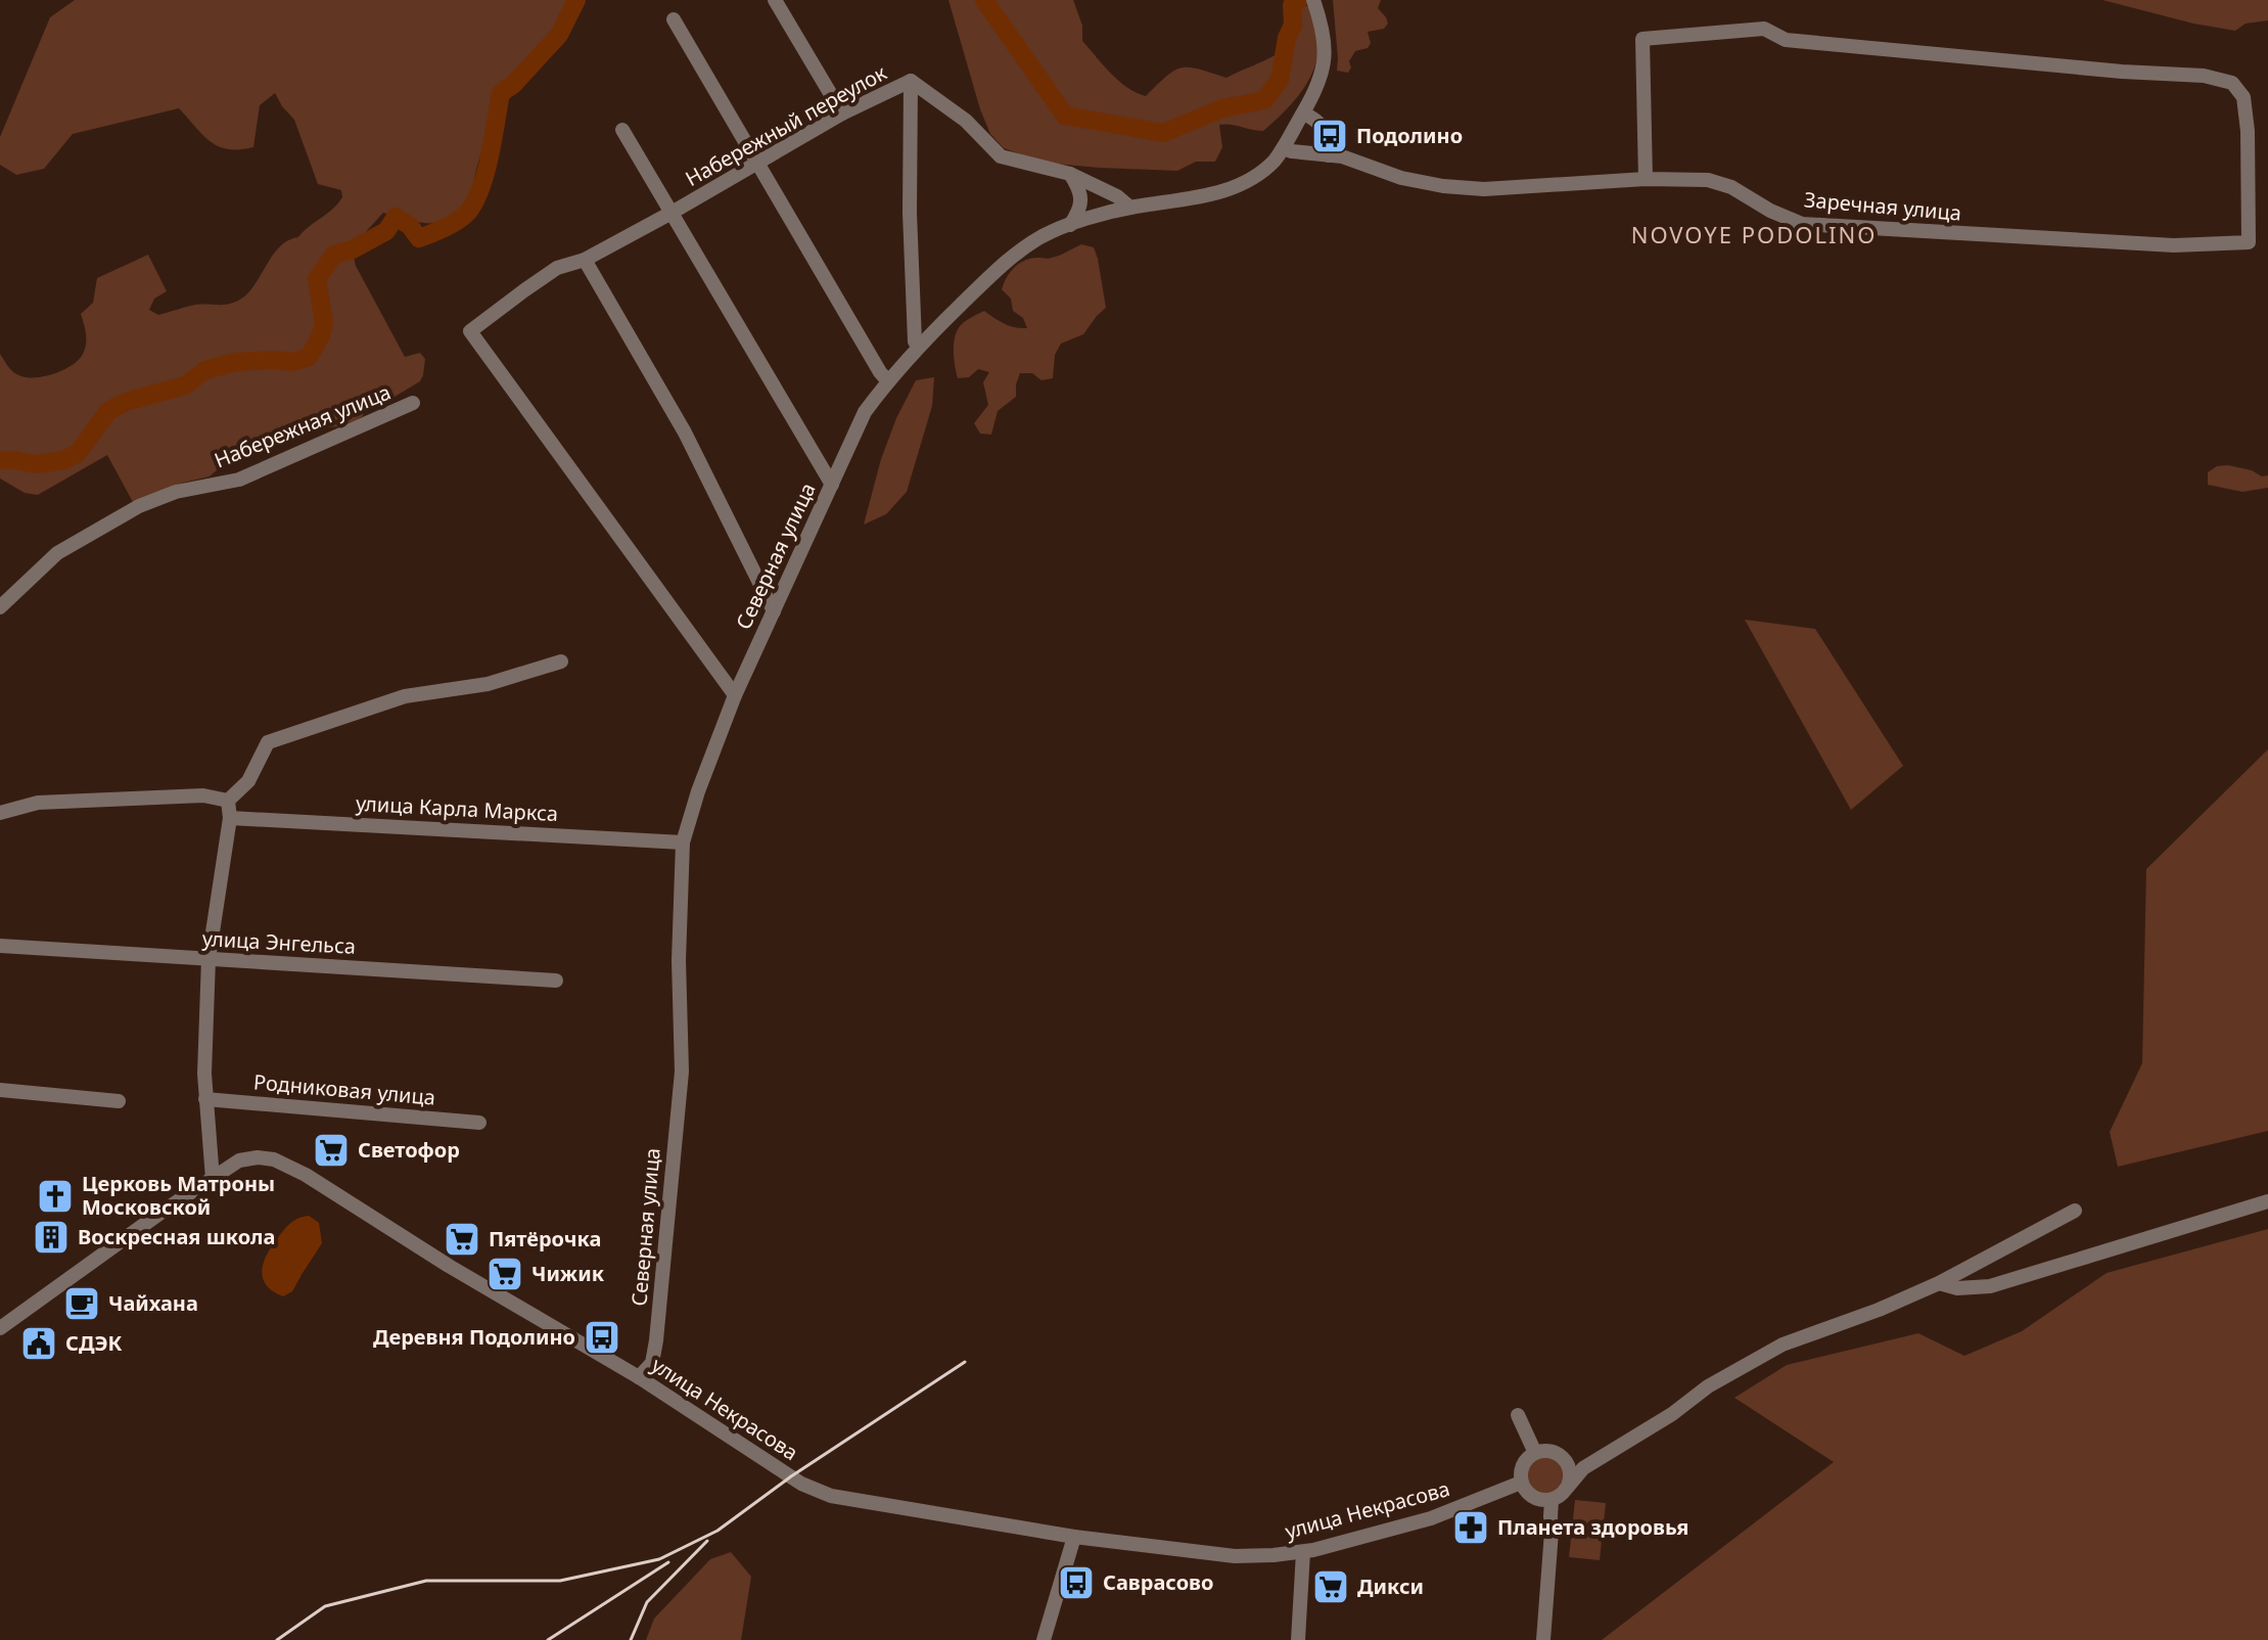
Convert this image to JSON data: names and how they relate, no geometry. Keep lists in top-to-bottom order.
{
  "streets": {
    "street": [
      "Набережный переулок",
      "Заречная улица",
      "Набережная улица",
      "Северная улица",
      "улица Карла Маркса",
      "улица Энгельса",
      "Родниковая улица",
      "улица Некрасова"
    ]
  },
  "crossings": [
    ["Набережный переулок", "Северная улица"],
    ["Заречная улица", "Северная улица"],
    ["Северная улица", "улица Карла Маркса"],
    ["Северная улица", "улица Некрасова"]
  ],
  "districts": ["NOVOYE PODOLINO"],
  "places": {
    "bus stop": ["Подолино", "Деревня Подолино", "Саврасово"],
    "supermarket": [
      "Светофор",
      "Пятёрочка",
      "Чижик",
      "Дикси"
    ],
    "church": ["Церковь Матроны Московской"],
    "building": ["Воскресная школа"],
    "cafe": ["Чайхана"],
    "public building": ["СДЭК"],
    "pharmacy": ["Планета здоровья"]
  }
}
